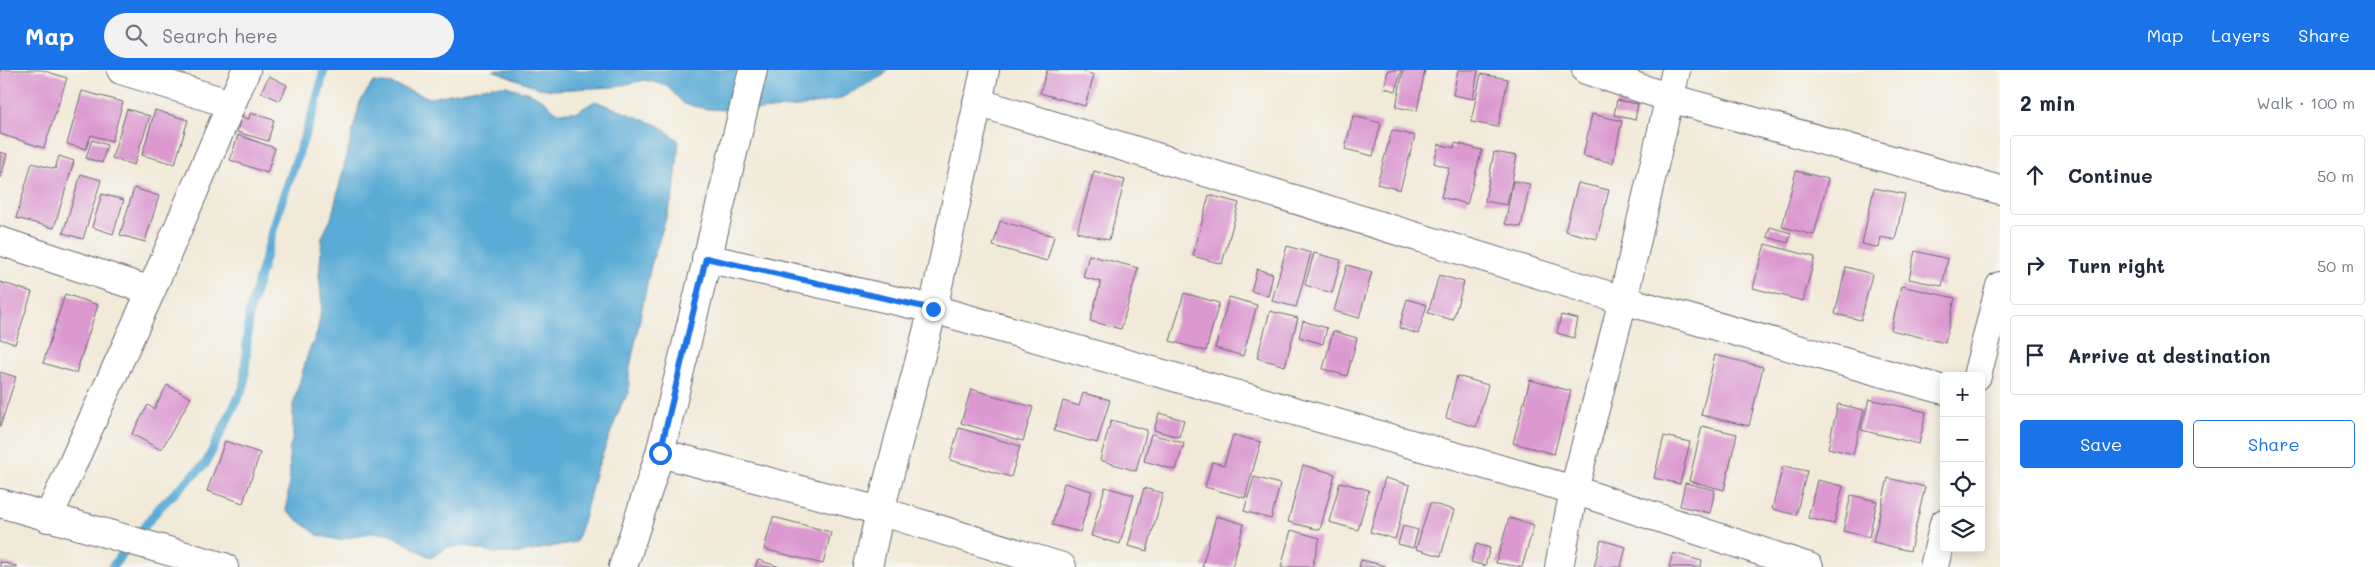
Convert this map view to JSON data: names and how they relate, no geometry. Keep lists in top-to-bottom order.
{
  "page": {
    "header": "Map",
    "search": "Search here",
    "nav": ["Map", "Layers", "Share"],
    "heading": ["2 min", "Walk · 100 m"],
    "list": [
      ["Continue", "50 m"],
      ["Turn right", "50 m"],
      "Arrive at destination"
    ],
    "map_buttons": ["+", "−"],
    "buttons": ["Save", "Share"]
  }
}
